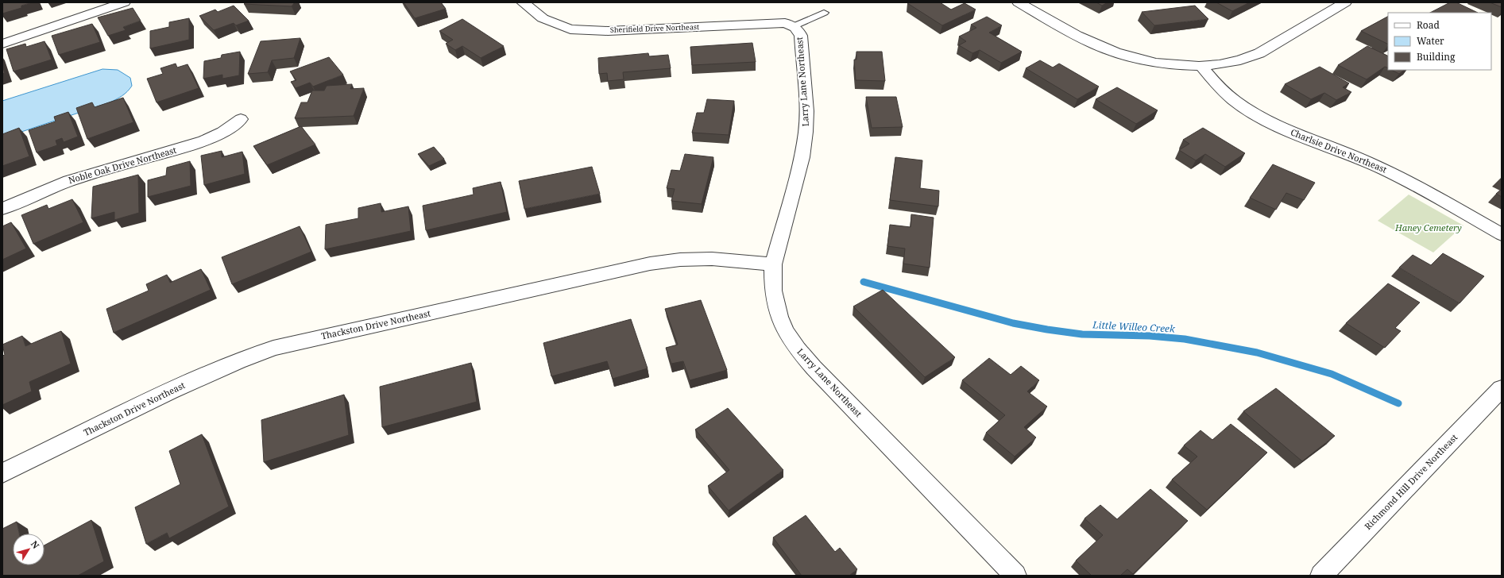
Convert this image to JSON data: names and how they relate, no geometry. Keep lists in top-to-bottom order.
{
  "streets": {
    "street": [
      "Sherifield Drive Northeast",
      "Larry Lane Northeast",
      "Charlsie Drive Northeast",
      "Noble Oak Drive Northeast",
      "Thackston Drive Northeast",
      "Richmond Hill Drive Northeast"
    ]
  },
  "crossings": [
    ["Sherifield Drive Northeast", "Larry Lane Northeast"],
    ["Larry Lane Northeast", "Thackston Drive Northeast"]
  ],
  "water": ["Little Willeo Creek"],
  "parks": ["Haney Cemetery"],
  "legend": ["Road", "Water", "Building"],
  "north": "top right"
}
